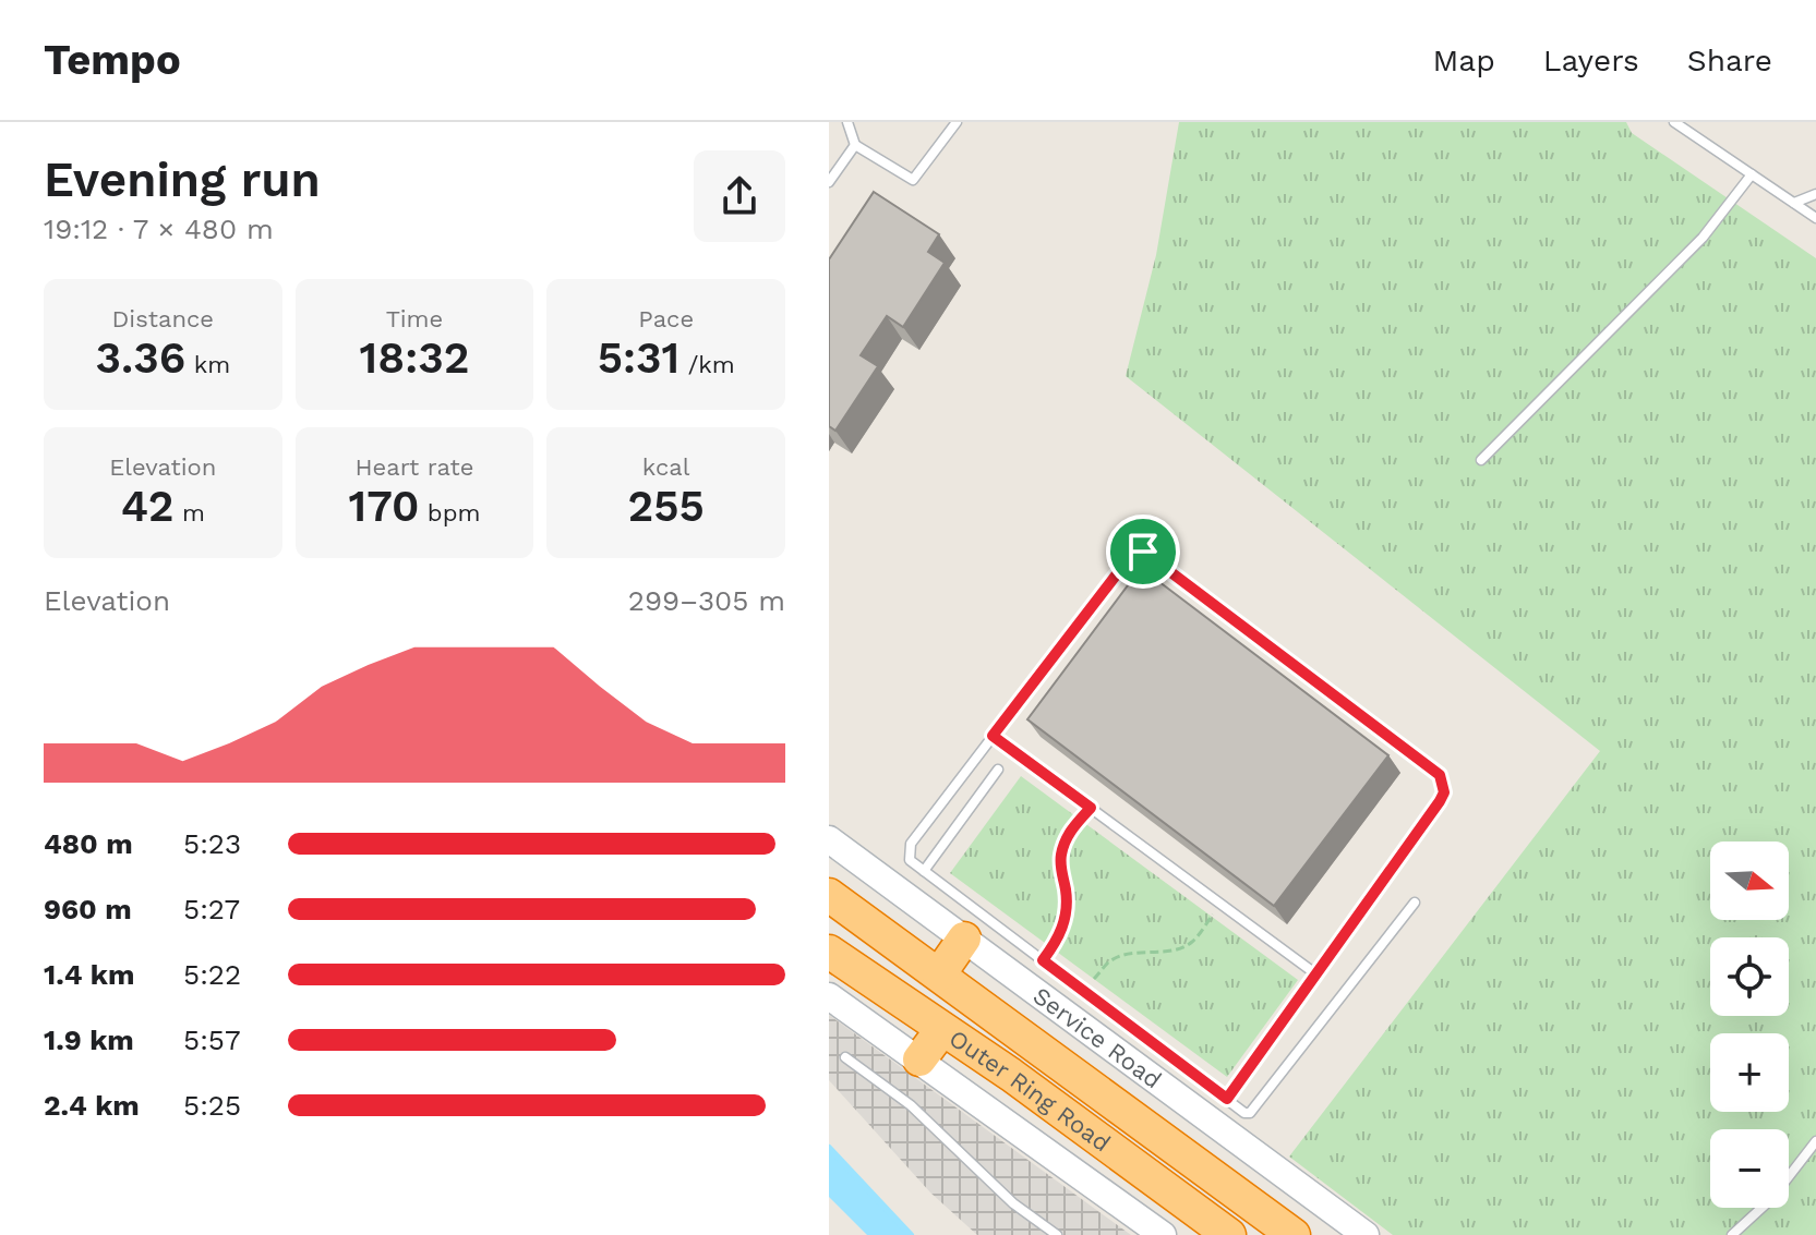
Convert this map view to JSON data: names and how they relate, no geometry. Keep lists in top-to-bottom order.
{
  "streets": {
    "highway": ["Outer Ring Road"],
    "street": ["Service Road"]
  },
  "north": "right",
  "page": {
    "header": "Tempo",
    "nav": ["Map", "Layers", "Share"],
    "heading": ["Evening run", "19:12 · 7 × 480 m"],
    "stats": [
      ["Distance", "3.36 km"],
      ["Time", "18:32"],
      ["Pace", "5:31 /km"],
      ["Elevation", "42 m"],
      ["Heart rate", "170 bpm"],
      ["kcal", "255"]
    ],
    "chart": ["Elevation", "299–305 m"],
    "list": [
      {
        "name": "480 m",
        "note": "5:23"
      },
      {
        "name": "960 m",
        "note": "5:27"
      },
      {
        "name": "1.4 km",
        "note": "5:22"
      },
      {
        "name": "1.9 km",
        "note": "5:57"
      },
      {
        "name": "2.4 km",
        "note": "5:25"
      }
    ],
    "map_buttons": ["+", "−"]
  }
}
